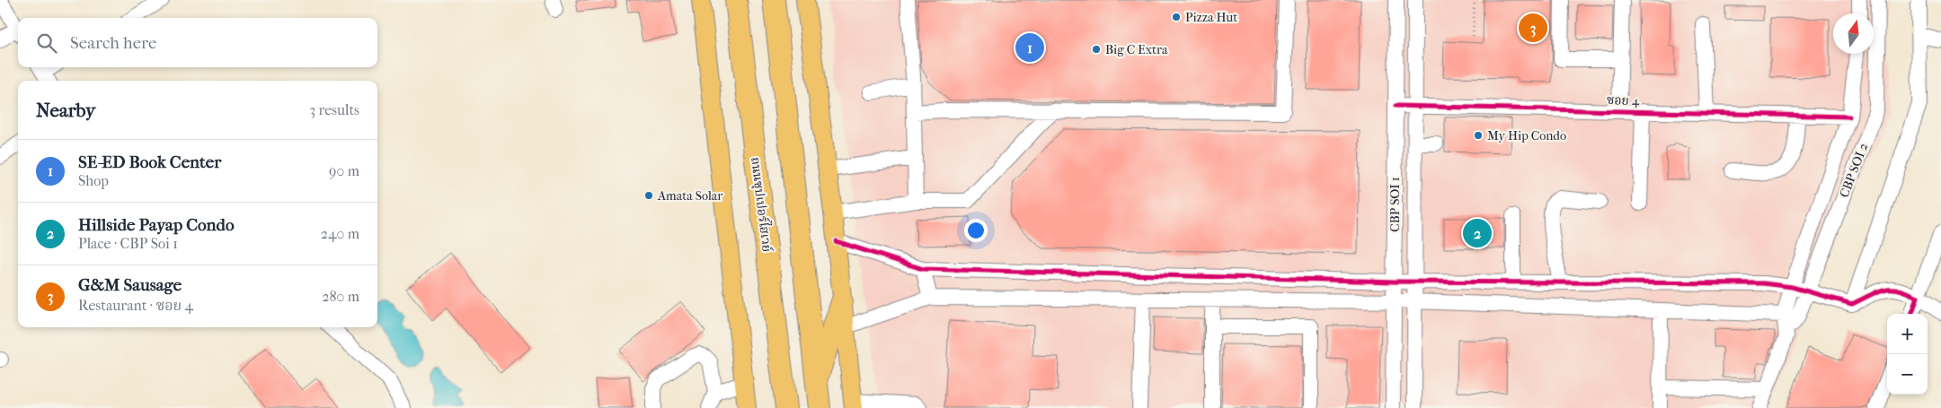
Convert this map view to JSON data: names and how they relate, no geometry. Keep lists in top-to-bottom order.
{
  "streets": {
    "highway": ["ถนนซุปเปอร์ไฮเวย์"],
    "street": ["ซอย 4", "CBP SOI 2", "CBP SOI 1"]
  },
  "crossings": [
    ["ซอย 4", "CBP SOI 2"],
    ["ซอย 4", "CBP SOI 1"]
  ],
  "places": [
    "Pizza Hut",
    "Big C Extra",
    "My Hip Condo",
    "Amata Solar"
  ],
  "north": "top",
  "page": {
    "pins": ["3", "1", "2"],
    "search": "Search here",
    "heading": ["Nearby", "3 results"],
    "list": [
      {
        "mark": "1",
        "name": "SE-ED Book Center",
        "note": "Shop",
        "value": "90 m"
      },
      {
        "mark": "2",
        "name": "Hillside Payap Condo",
        "note": "Place · CBP Soi 1",
        "value": "240 m"
      },
      {
        "mark": "3",
        "name": "G&M Sausage",
        "note": "Restaurant · ซอย 4",
        "value": "280 m"
      }
    ],
    "map_buttons": ["+", "−"]
  }
}
